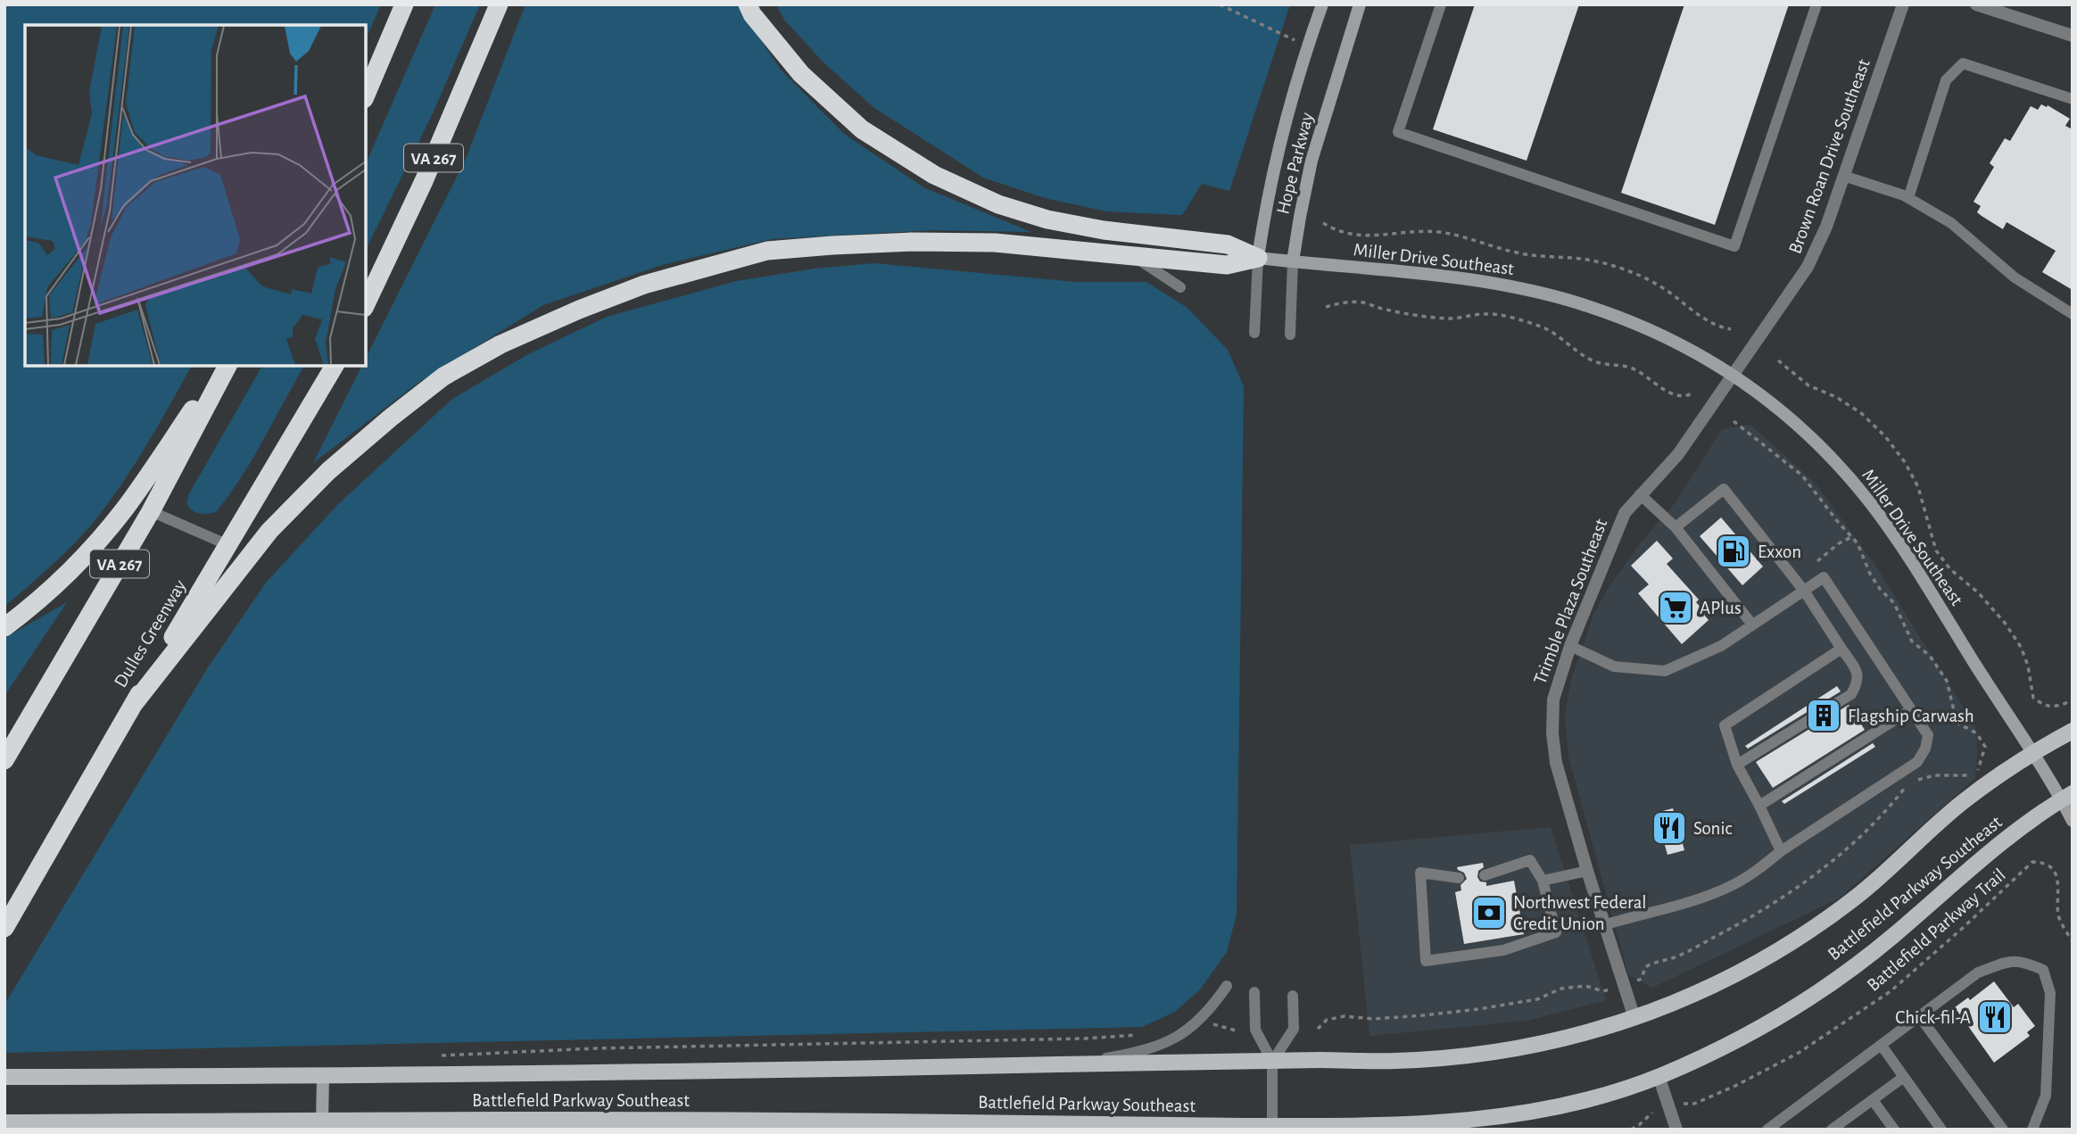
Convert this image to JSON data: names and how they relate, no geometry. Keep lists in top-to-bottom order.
{
  "streets": {
    "highway": ["VA 267", "Dulles Greenway"],
    "main road": ["Hope Parkway", "Miller Drive Southeast", "Battlefield Parkway Southeast"],
    "street": ["Brown Roan Drive Southeast", "Trimble Plaza Southeast"],
    "path": ["Battlefield Parkway Trail"]
  },
  "crossings": [
    ["Brown Roan Drive Southeast", "Miller Drive Southeast"],
    ["Brown Roan Drive Southeast", "Trimble Plaza Southeast"],
    ["Hope Parkway", "Miller Drive Southeast"],
    ["Miller Drive Southeast", "Trimble Plaza Southeast"],
    ["Miller Drive Southeast", "Battlefield Parkway Southeast"],
    ["Trimble Plaza Southeast", "Battlefield Parkway Southeast"]
  ],
  "places": {
    "fuel station": ["Exxon"],
    "supermarket": ["APlus"],
    "building": ["Flagship Carwash"],
    "restaurant": ["Sonic", "Chick-fil-A"],
    "bank": ["Northwest Federal Credit Union"]
  }
}
